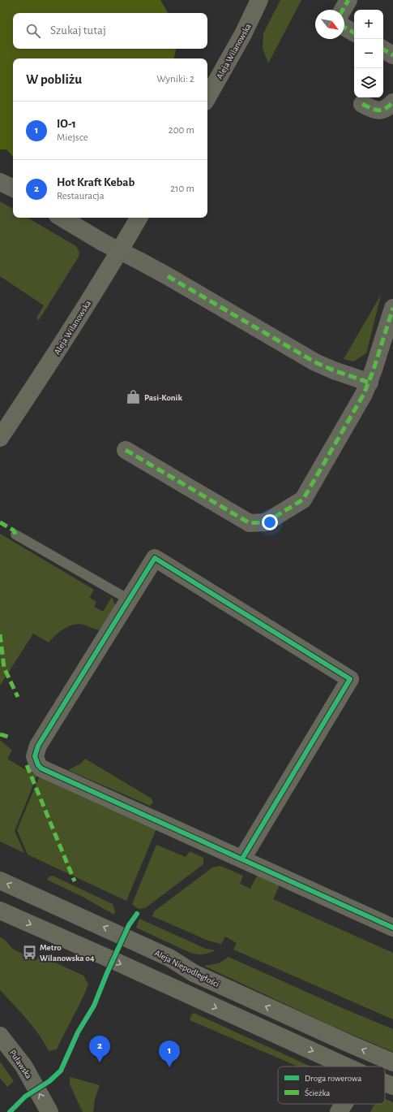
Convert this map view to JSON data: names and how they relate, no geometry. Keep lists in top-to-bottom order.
{
  "streets": {
    "main road": ["Aleja Wilanowska", "Aleja Niepodległości", "Puławska"]
  },
  "one_way": ["Puławska"],
  "places": {
    "shop": ["Pasi-Konik"],
    "bus stop": ["Metro Wilanowska 04"]
  },
  "legend": ["Droga rowerowa", "Ścieżka"],
  "north": "bottom right",
  "page": {
    "map_buttons": ["+", "−"],
    "search": "Szukaj tutaj",
    "heading": ["W pobliżu", "Wyniki: 2"],
    "list": [
      {
        "mark": "1",
        "name": "IO-1",
        "note": "Miejsce",
        "value": "200 m"
      },
      {
        "mark": "2",
        "name": "Hot Kraft Kebab",
        "note": "Restauracja",
        "value": "210 m"
      }
    ],
    "pins": ["2", "1"]
  }
}
